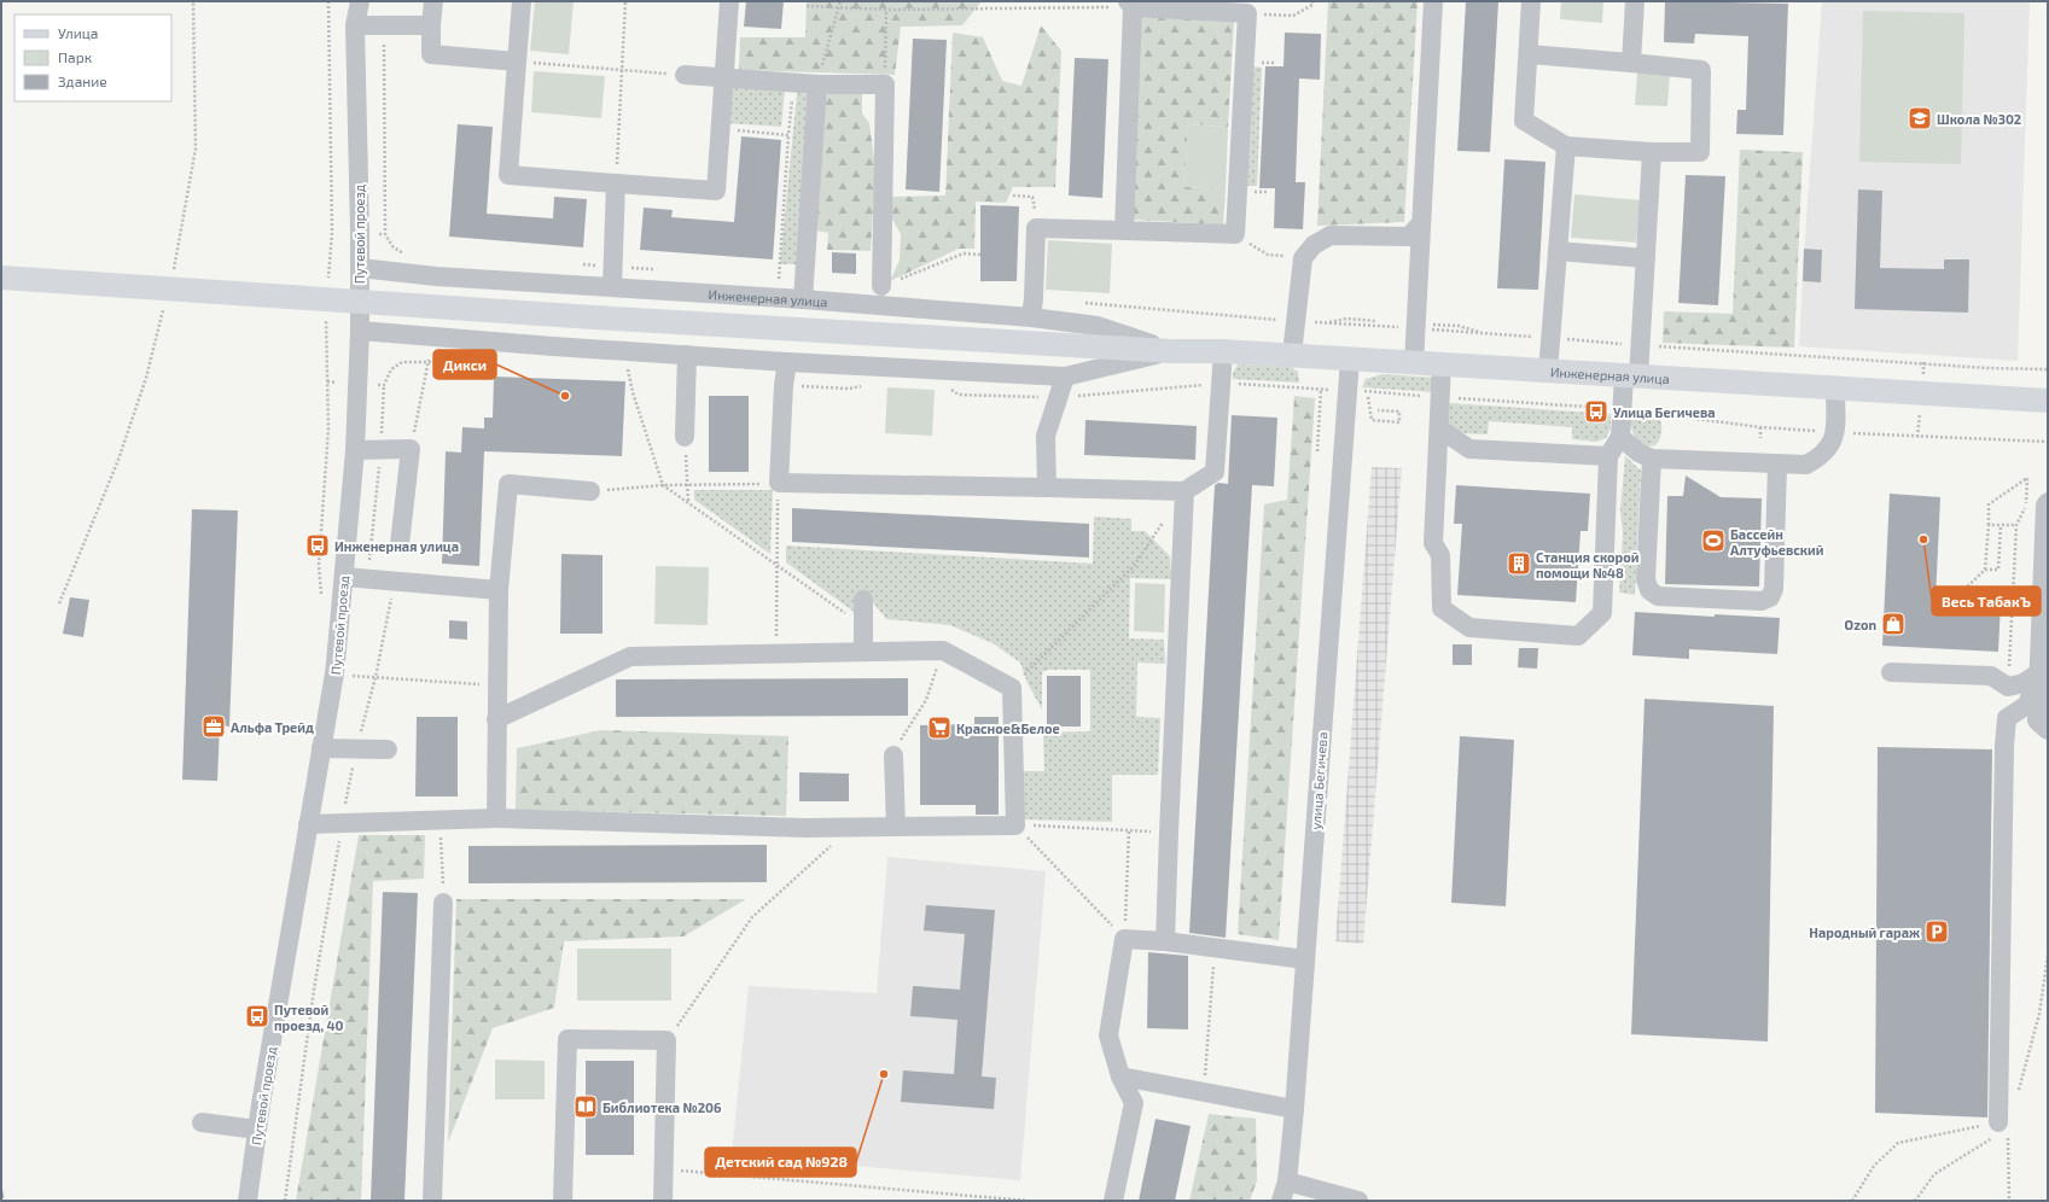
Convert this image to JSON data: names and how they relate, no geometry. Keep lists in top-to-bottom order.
{
  "streets": {
    "main road": ["Инженерная улица"],
    "street": ["Путевой проезд", "улица Бегичева"]
  },
  "crossings": [
    ["Путевой проезд", "Инженерная улица"],
    ["Инженерная улица", "улица Бегичева"]
  ],
  "places": {
    "school or university": ["Школа №302"],
    "other": ["Дикси", "Весь ТабакЪ", "Детский сад №928"],
    "bus stop": ["Улица Бегичева", "Инженерная улица", "Путевой проезд, 40"],
    "sports": ["Бассейн Алтуфьевский"],
    "building": ["Станция скорой помощи №48"],
    "shop": ["Ozon"],
    "office": ["Альфа Трейд"],
    "supermarket": ["Красное&Белое"],
    "parking": ["Народный гараж"],
    "library": ["Библиотека №206"]
  },
  "legend": ["Улица", "Парк", "Здание"]
}
